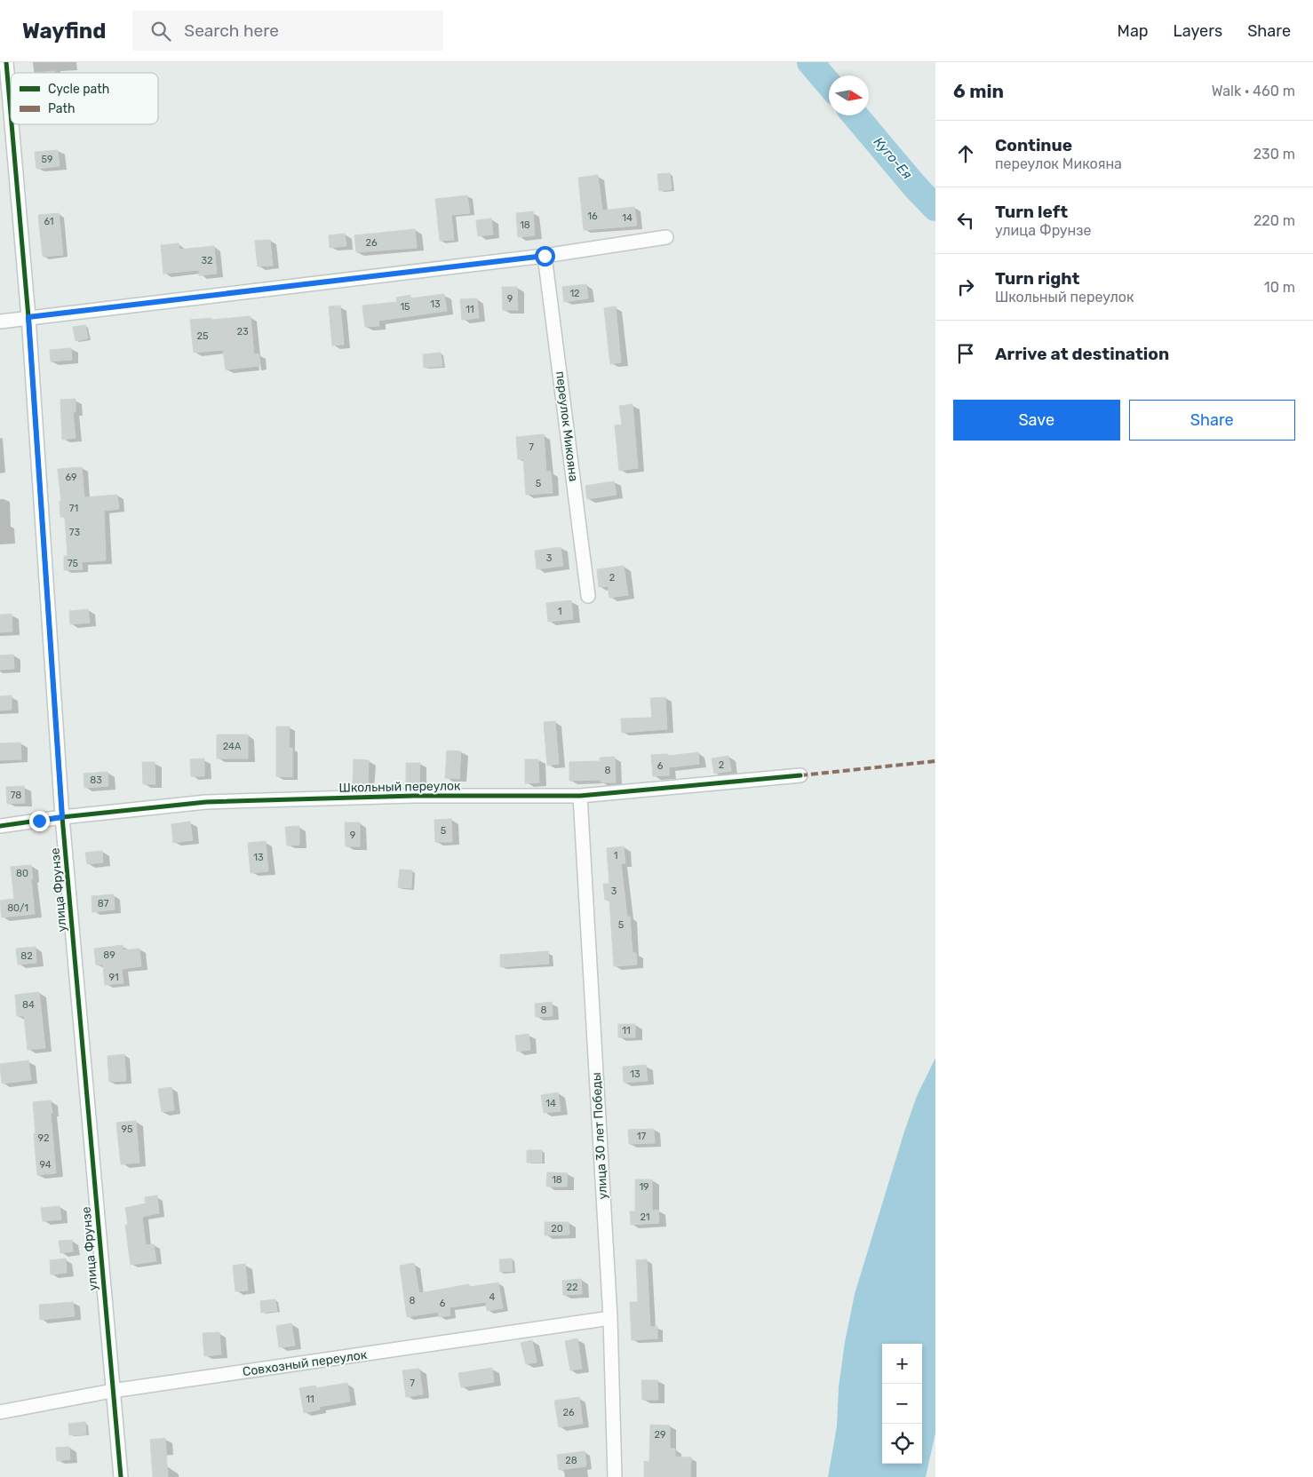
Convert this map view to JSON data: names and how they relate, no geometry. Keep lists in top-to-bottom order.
{
  "streets": {
    "street": [
      "переулок Микояна",
      "Школьный переулок",
      "улица Фрунзе",
      "улица 30 лет Победы",
      "Совхозный переулок"
    ]
  },
  "crossings": [
    ["Школьный переулок", "улица Фрунзе"],
    ["Школьный переулок", "улица 30 лет Победы"],
    ["улица Фрунзе", "Совхозный переулок"],
    ["улица 30 лет Победы", "Совхозный переулок"]
  ],
  "water": ["Куго-Ея"],
  "house_numbers": [
    "59",
    "16",
    "14",
    "61",
    "18",
    "26",
    "32",
    "12",
    "9",
    "13",
    "15",
    "11",
    "23",
    "25",
    "7",
    "69",
    "5",
    "71",
    "73",
    "3",
    "75",
    "2",
    "1",
    "24А",
    "2",
    "6",
    "8",
    "83",
    "78",
    "5",
    "9",
    "1",
    "13",
    "80",
    "3",
    "87",
    "80/1",
    "5",
    "89",
    "82",
    "91",
    "84",
    "8",
    "11",
    "13",
    "14",
    "95",
    "17",
    "92",
    "94",
    "18",
    "19",
    "21",
    "20",
    "22",
    "4",
    "8",
    "6",
    "7",
    "11",
    "26",
    "29",
    "28"
  ],
  "legend": ["Cycle path", "Path"],
  "north": "right",
  "page": {
    "header": "Wayfind",
    "search": "Search here",
    "nav": ["Map", "Layers", "Share"],
    "heading": ["6 min", "Walk · 460 m"],
    "list": [
      ["Continue", "переулок Микояна", "230 m"],
      ["Turn left", "улица Фрунзе", "220 m"],
      ["Turn right", "Школьный переулок", "10 m"],
      "Arrive at destination"
    ],
    "buttons": ["Save", "Share"],
    "map_buttons": ["+", "−"]
  }
}
